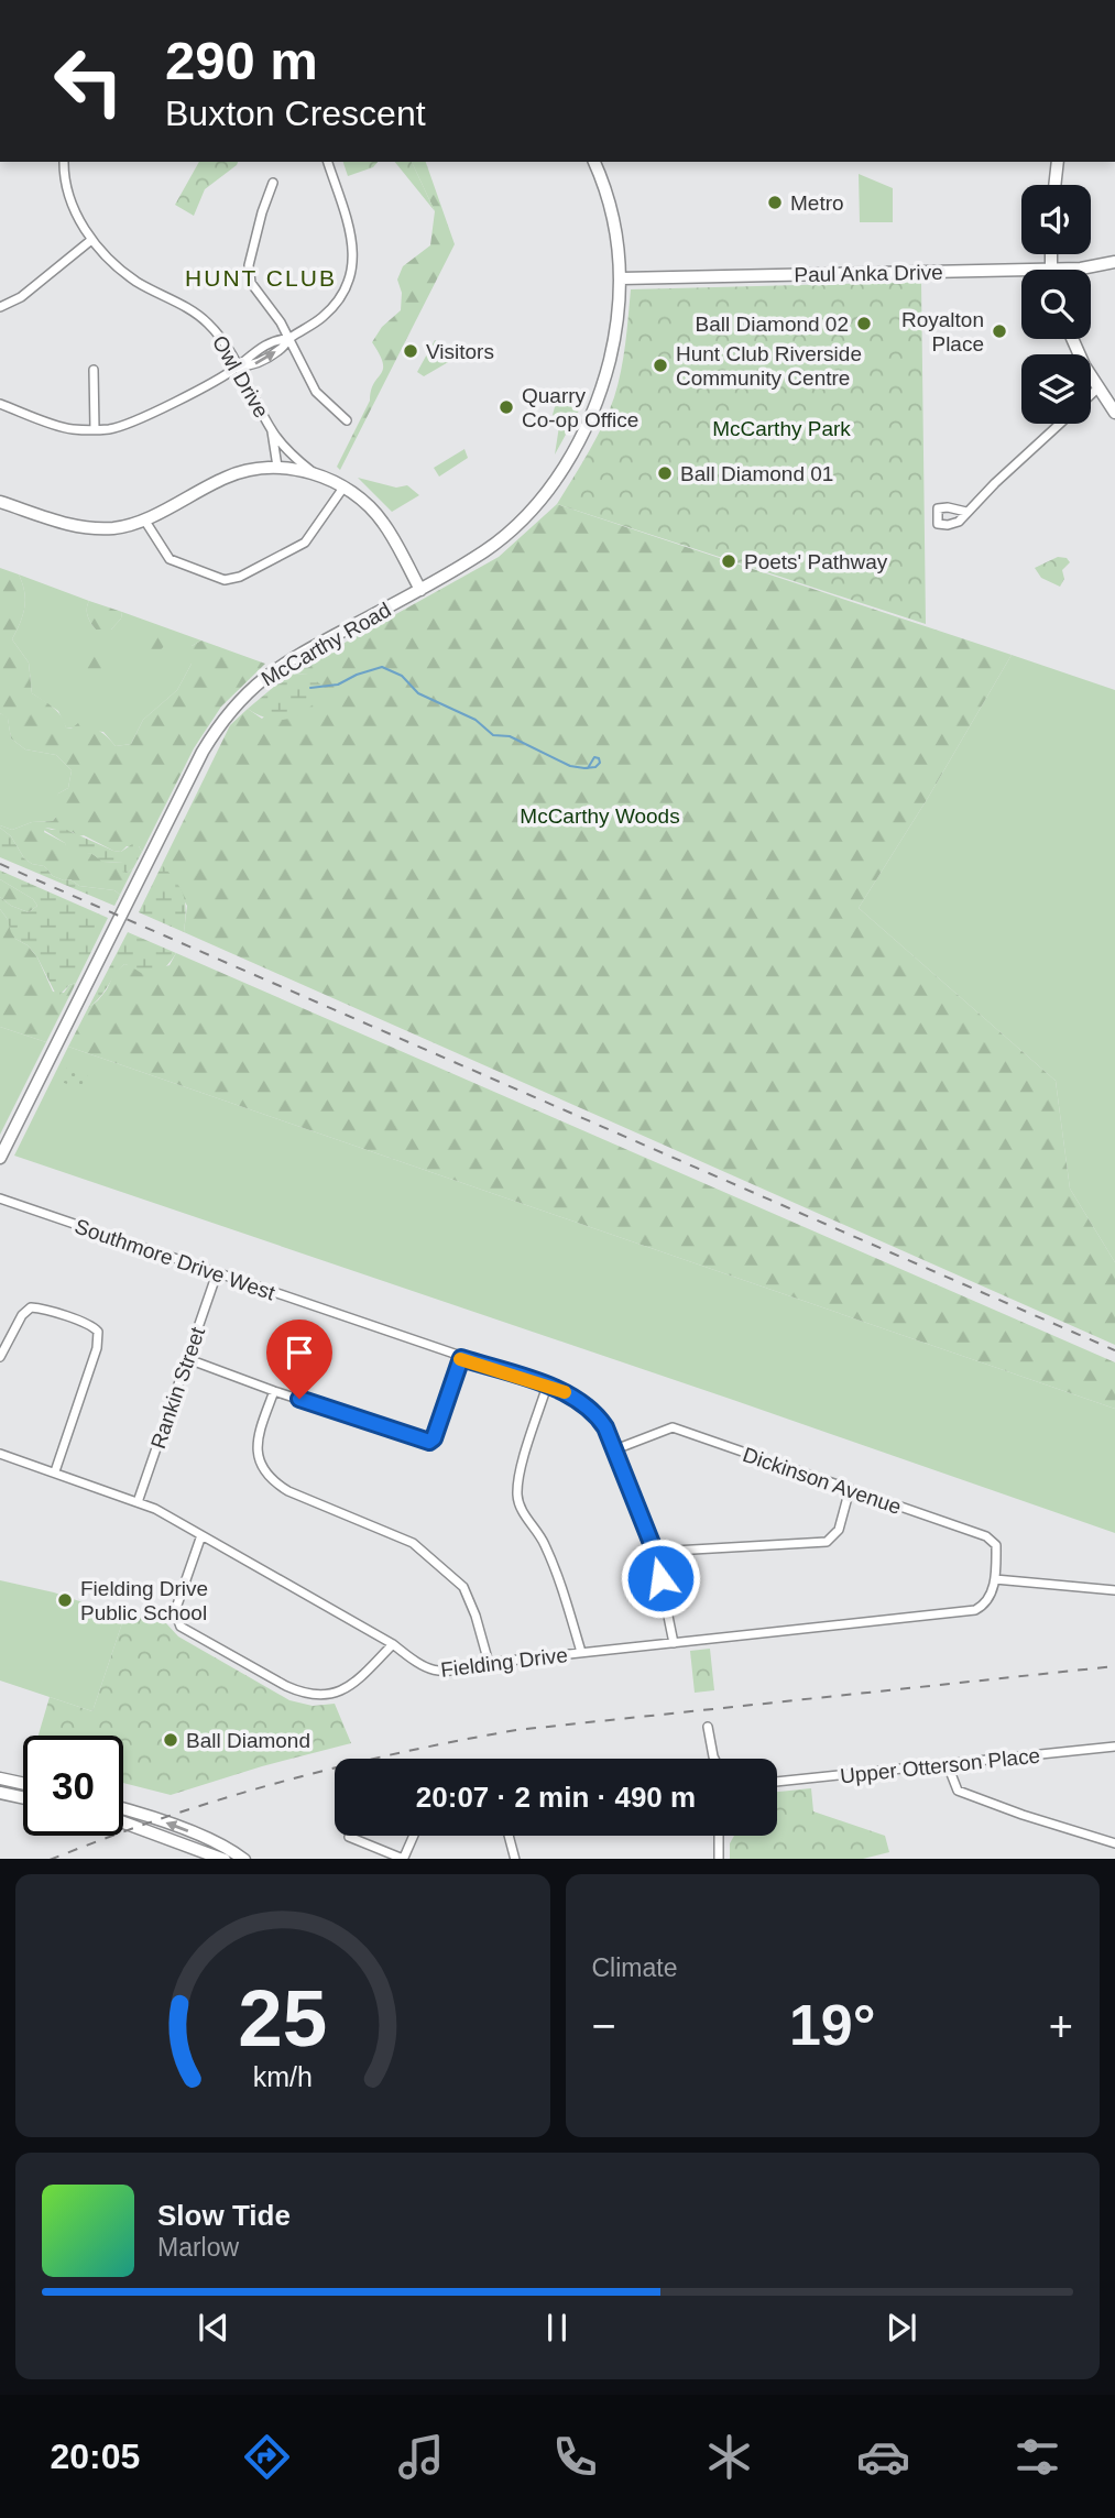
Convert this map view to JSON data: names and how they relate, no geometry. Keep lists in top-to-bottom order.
{
  "streets": {
    "street": [
      "Paul Anka Drive",
      "Owl Drive",
      "McCarthy Road",
      "Southmore Drive West",
      "Rankin Street",
      "Dickinson Avenue",
      "Fielding Drive",
      "Upper Otterson Place"
    ]
  },
  "crossings": [
    ["Paul Anka Drive", "McCarthy Road"],
    ["Southmore Drive West", "Rankin Street"],
    ["Southmore Drive West", "Dickinson Avenue"],
    ["Southmore Drive West", "Fielding Drive"],
    ["Rankin Street", "Fielding Drive"],
    ["Dickinson Avenue", "Fielding Drive"]
  ],
  "districts": ["HUNT CLUB"],
  "parks": ["McCarthy Park", "McCarthy Woods"],
  "places": [
    "Metro",
    "Ball Diamond 02",
    "Royalton Place",
    "Visitors",
    "Hunt Club Riverside Community Centre",
    "Quarry Co-op Office",
    "Ball Diamond 01",
    "Poets' Pathway",
    "Fielding Drive Public School",
    "Ball Diamond"
  ],
  "page": {
    "turn": ["290 m", "Buxton Crescent"],
    "limit": "30",
    "trip": "20:07 · 2 min · 490 m",
    "tile": "Climate",
    "heat": ["−", "19°", "+"],
    "song": ["Slow Tide", "Marlow"],
    "tabs": "20:05",
    "gauge": ["25", "km/h"]
  }
}
